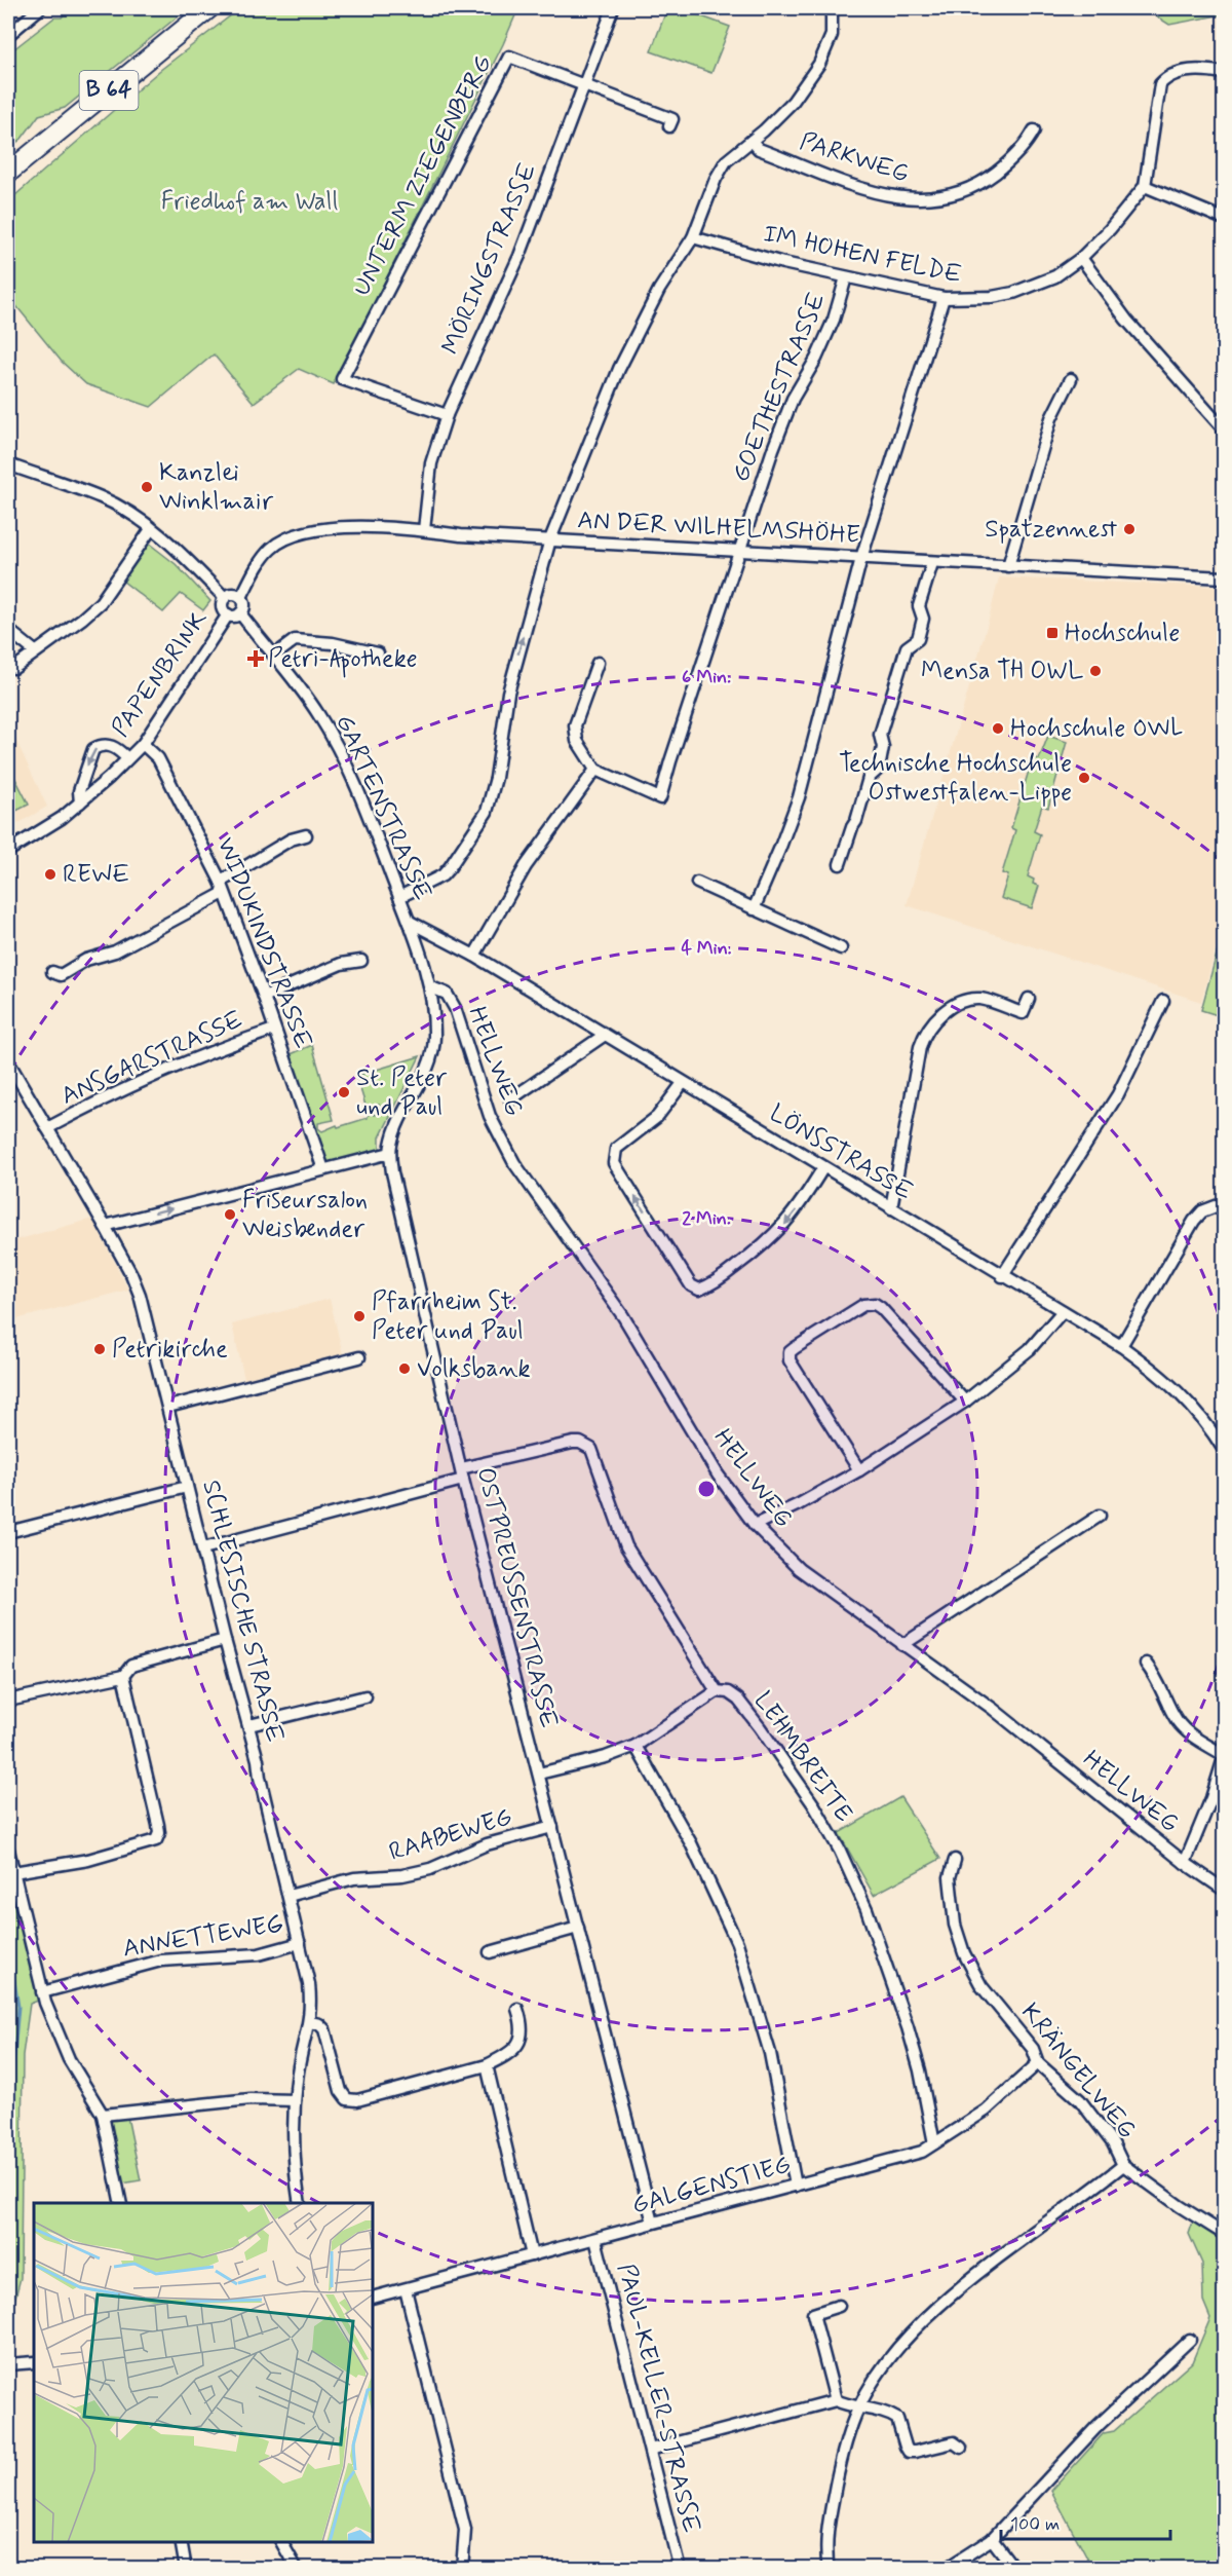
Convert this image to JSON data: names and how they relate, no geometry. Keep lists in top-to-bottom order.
{
  "streets": {
    "main road": ["B 64"],
    "street": [
      "PARKWEG",
      "UNTERM ZIEGENBERG",
      "IM HOHEN FELDE",
      "MÖRINGSTRASSE",
      "GOETHESTRASSE",
      "AN DER WILHELMSHÖHE",
      "PAPENBRINK",
      "GARTENSTRASSE",
      "WIDUKINDSTRASSE",
      "ANSGARSTRASSE",
      "HELLWEG",
      "LÖNSSTRASSE",
      "OSTPREUSSENSTRASSE",
      "SCHLESISCHE STRASSE",
      "LEHMBREITE",
      "RAABEWEG",
      "ANNETTEWEG",
      "KRÄNGELWEG",
      "GALGENSTIEG",
      "PAUL-KELLER-STRASSE"
    ]
  },
  "crossings": [
    ["UNTERM ZIEGENBERG", "MÖRINGSTRASSE"],
    ["IM HOHEN FELDE", "GOETHESTRASSE"],
    ["MÖRINGSTRASSE", "AN DER WILHELMSHÖHE"],
    ["GOETHESTRASSE", "AN DER WILHELMSHÖHE"],
    ["AN DER WILHELMSHÖHE", "PAPENBRINK"],
    ["AN DER WILHELMSHÖHE", "GARTENSTRASSE"],
    ["PAPENBRINK", "GARTENSTRASSE"],
    ["PAPENBRINK", "WIDUKINDSTRASSE"],
    ["GARTENSTRASSE", "HELLWEG"],
    ["GARTENSTRASSE", "LÖNSSTRASSE"],
    ["GARTENSTRASSE", "OSTPREUSSENSTRASSE"],
    ["WIDUKINDSTRASSE", "ANSGARSTRASSE"],
    ["ANSGARSTRASSE", "SCHLESISCHE STRASSE"],
    ["HELLWEG", "OSTPREUSSENSTRASSE"],
    ["OSTPREUSSENSTRASSE", "LEHMBREITE"],
    ["OSTPREUSSENSTRASSE", "RAABEWEG"],
    ["OSTPREUSSENSTRASSE", "GALGENSTIEG"],
    ["SCHLESISCHE STRASSE", "RAABEWEG"],
    ["SCHLESISCHE STRASSE", "ANNETTEWEG"],
    ["LEHMBREITE", "GALGENSTIEG"],
    ["KRÄNGELWEG", "GALGENSTIEG"],
    ["GALGENSTIEG", "PAUL-KELLER-STRASSE"]
  ],
  "parks": ["Friedhof am Wall"],
  "places": {
    "other": [
      "Kanzlei Winklmair",
      "Spatzennest",
      "Mensa TH OWL",
      "Hochschule OWL",
      "Technische Hochschule Ostwestfalen-Lippe",
      "REWE",
      "St. Peter und Paul",
      "Friseursalon Weisbender",
      "Pfarrheim St. Peter und Paul",
      "Petrikirche",
      "Volksbank"
    ],
    "transit": ["Hochschule"],
    "health": ["Petri-Apotheke"]
  },
  "scale_bar": "100 m",
  "rings": ["6 Min.", "4 Min.", "2 Min."]
}
